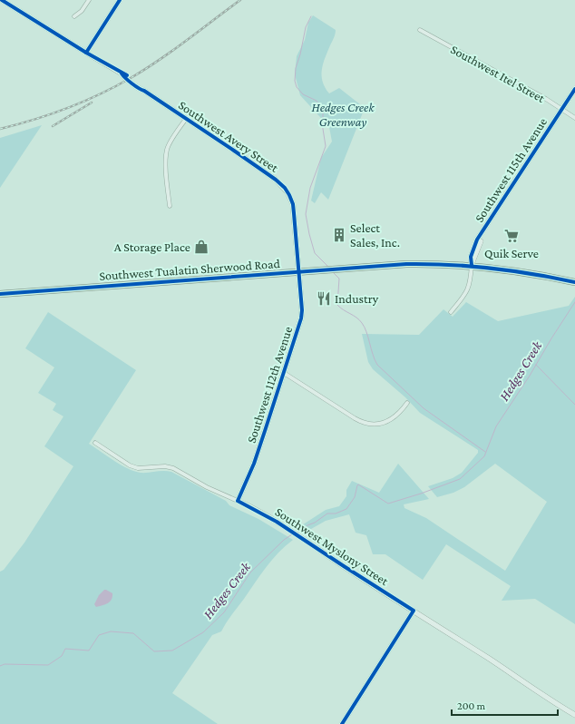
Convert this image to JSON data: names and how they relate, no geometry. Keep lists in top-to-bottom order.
{
  "streets": {
    "highway": ["Southwest Tualatin Sherwood Road"],
    "street": [
      "Southwest Itel Street",
      "Southwest Avery Street",
      "Southwest 115th Avenue",
      "Southwest 112th Avenue",
      "Southwest Myslony Street"
    ]
  },
  "crossings": [
    ["Southwest Itel Street", "Southwest 115th Avenue"],
    ["Southwest Avery Street", "Southwest Tualatin Sherwood Road"],
    ["Southwest Avery Street", "Southwest 112th Avenue"],
    ["Southwest 115th Avenue", "Southwest Tualatin Sherwood Road"],
    ["Southwest Tualatin Sherwood Road", "Southwest 112th Avenue"],
    ["Southwest 112th Avenue", "Southwest Myslony Street"]
  ],
  "water": ["Hedges Creek"],
  "parks": ["Hedges Creek Greenway"],
  "places": {
    "building": ["Select Sales, Inc."],
    "supermarket": ["Quik Serve"],
    "shop": ["A Storage Place"],
    "restaurant": ["Industry"]
  },
  "scale_bar": "200 m"
}
